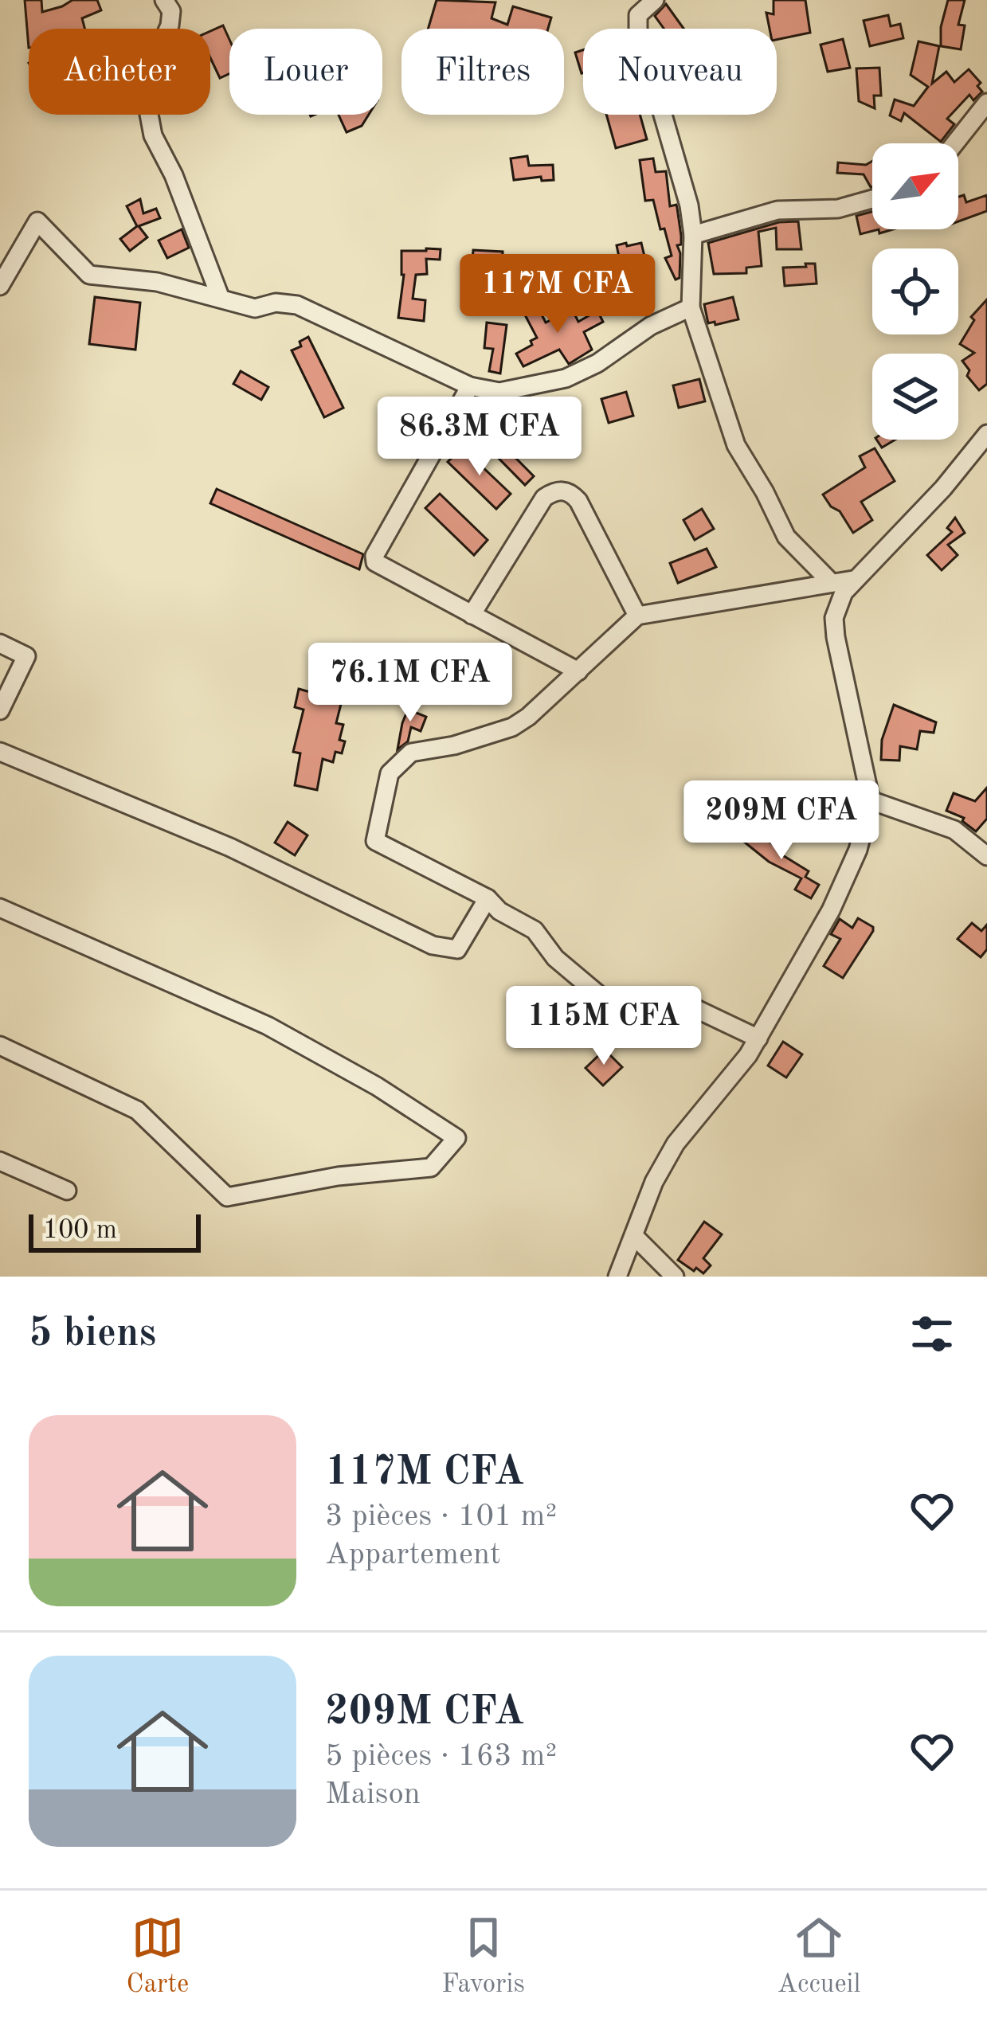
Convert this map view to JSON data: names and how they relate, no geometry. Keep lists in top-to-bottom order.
{
  "scale_bar": "100 m",
  "north": "top right",
  "page": {
    "chip": [
      "Acheter",
      "Louer",
      "Filtres",
      "Nouveau"
    ],
    "price": [
      "117M CFA",
      "86.3M CFA",
      "76.1M CFA",
      "209M CFA",
      "115M CFA"
    ],
    "scale": "100 m",
    "heading": "5 biens",
    "list": [
      {
        "name": "117M CFA",
        "note": "3 pièces · 101 m² · Appartement"
      },
      {
        "name": "209M CFA",
        "note": "5 pièces · 163 m² · Maison"
      }
    ],
    "tabs": ["Carte", "Favoris", "Accueil"]
  }
}
